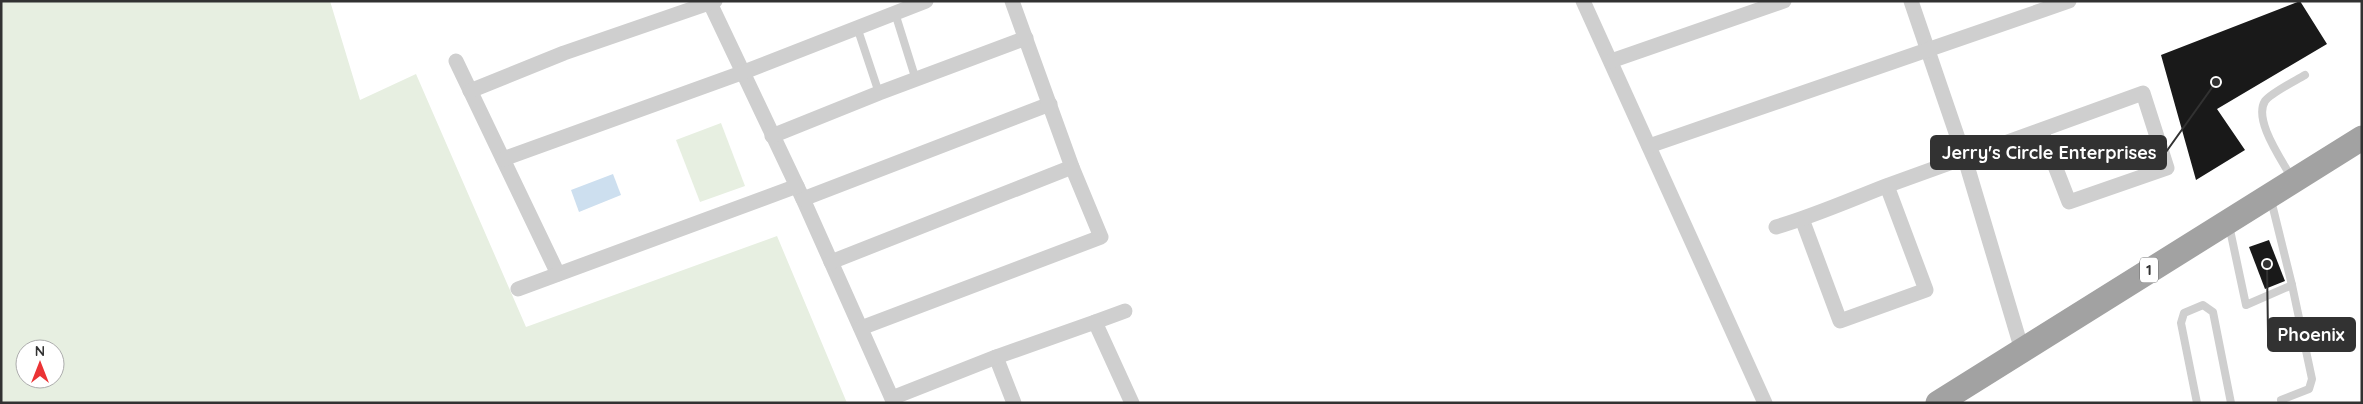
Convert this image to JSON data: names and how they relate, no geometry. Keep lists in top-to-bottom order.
{
  "streets": {
    "highway": ["1"]
  },
  "places": ["Jerry's Circle Enterprises", "Phoenix"],
  "north": "top"
}
